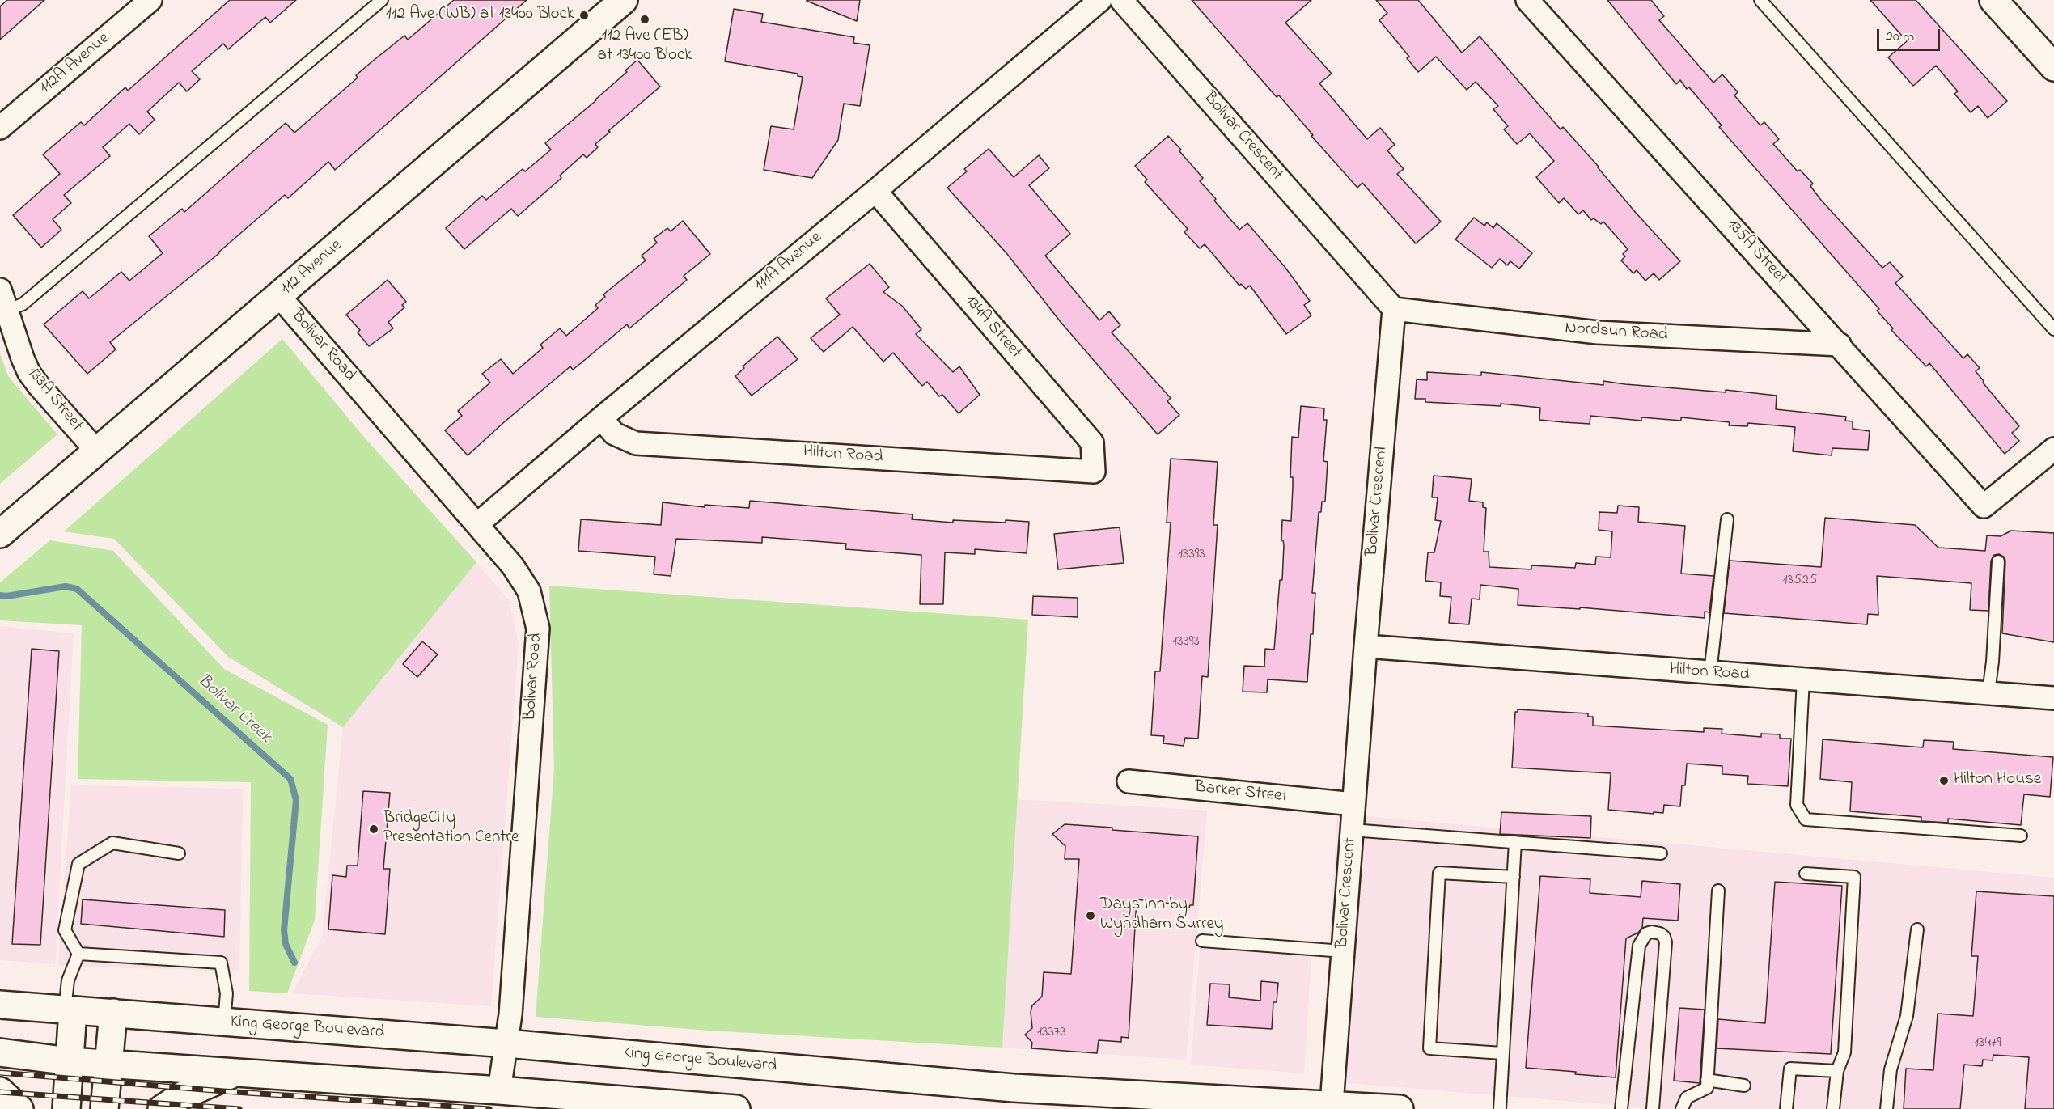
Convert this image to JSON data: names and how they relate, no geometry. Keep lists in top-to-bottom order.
{
  "streets": {
    "main road": ["112 Avenue", "King George Boulevard"],
    "street": [
      "112A Avenue",
      "Bolivar Crescent",
      "135A Street",
      "111A Avenue",
      "134A Street",
      "Nordsun Road",
      "Bolivar Road",
      "133A Street",
      "Hilton Road",
      "Barker Street"
    ]
  },
  "crossings": [
    ["Bolivar Crescent", "Nordsun Road"],
    ["Bolivar Crescent", "Hilton Road"],
    ["Bolivar Crescent", "Barker Street"],
    ["Bolivar Crescent", "King George Boulevard"],
    ["135A Street", "Nordsun Road"],
    ["111A Avenue", "134A Street"],
    ["111A Avenue", "Bolivar Road"],
    ["111A Avenue", "Hilton Road"],
    ["112 Avenue", "Bolivar Road"],
    ["112 Avenue", "133A Street"],
    ["134A Street", "Hilton Road"],
    ["Bolivar Road", "King George Boulevard"]
  ],
  "water": ["Bolivar Creek"],
  "places": [
    "112 Ave (WB) at 13400 Block",
    "112 Ave (EB) at 13400 Block",
    "Hilton House",
    "BridgeCity Presentation Centre",
    "Days Inn by Wyndham Surrey"
  ],
  "house_numbers": [
    "13393",
    "13525",
    "13393",
    "13373",
    "13479"
  ],
  "scale_bar": "20 m"
}
